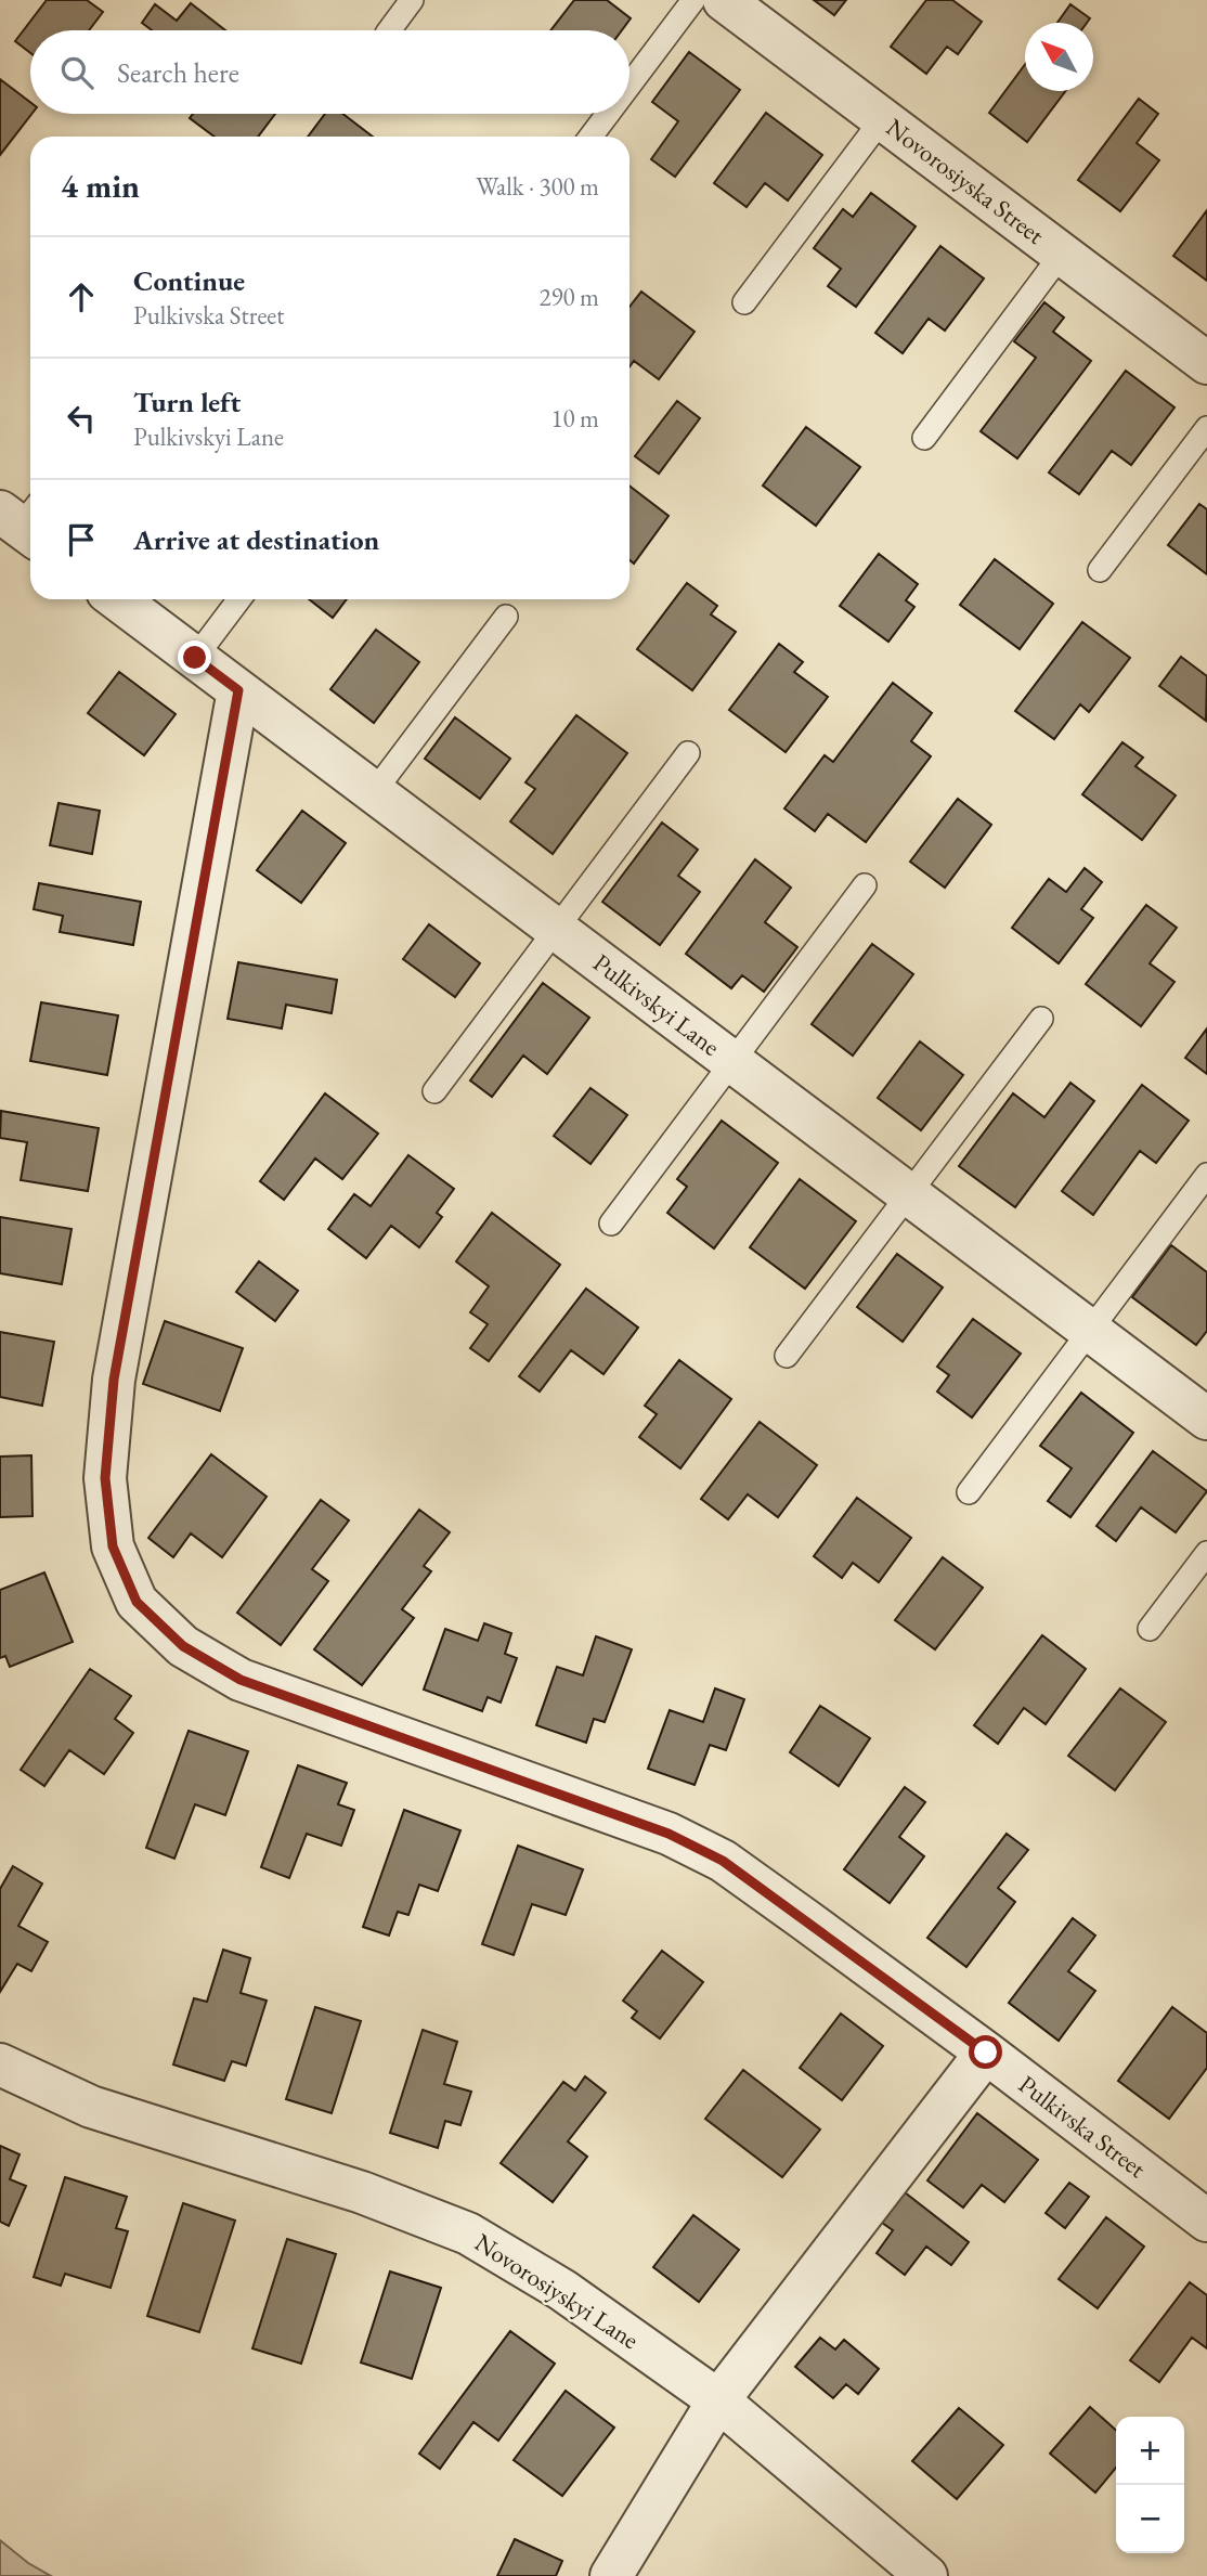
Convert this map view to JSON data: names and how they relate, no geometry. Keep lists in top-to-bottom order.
{
  "streets": {
    "street": [
      "Novorosiyska Street",
      "Pulkivskyi Lane",
      "Pulkivska Street",
      "Novorosiyskyi Lane"
    ]
  },
  "crossings": [
    ["Pulkivskyi Lane", "Pulkivska Street"]
  ],
  "north": "top left",
  "page": {
    "search": "Search here",
    "heading": ["4 min", "Walk · 300 m"],
    "list": [
      ["Continue", "Pulkivska Street", "290 m"],
      ["Turn left", "Pulkivskyi Lane", "10 m"],
      "Arrive at destination"
    ],
    "map_buttons": ["+", "−"]
  }
}
